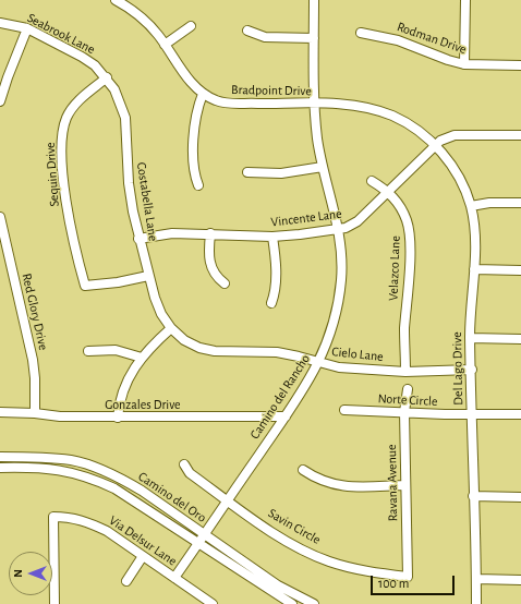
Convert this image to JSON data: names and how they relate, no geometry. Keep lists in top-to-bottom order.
{
  "streets": {
    "street": [
      "Seabrook Lane",
      "Rodman Drive",
      "Bradpoint Drive",
      "Sequin Drive",
      "Costabella Lane",
      "Vincente Lane",
      "Velazco Lane",
      "Red Glory Drive",
      "Cielo Lane",
      "Del Lago Drive",
      "Camino del Rancho",
      "Norte Circle",
      "Gonzales Drive",
      "Ravana Avenue",
      "Camino del Oro",
      "Savin Circle",
      "Via Delsur Lane"
    ]
  },
  "crossings": [
    ["Seabrook Lane", "Sequin Drive"],
    ["Seabrook Lane", "Costabella Lane"],
    ["Bradpoint Drive", "Vincente Lane"],
    ["Bradpoint Drive", "Del Lago Drive"],
    ["Bradpoint Drive", "Camino del Rancho"],
    ["Sequin Drive", "Costabella Lane"],
    ["Costabella Lane", "Vincente Lane"],
    ["Costabella Lane", "Cielo Lane"],
    ["Vincente Lane", "Velazco Lane"],
    ["Vincente Lane", "Del Lago Drive"],
    ["Vincente Lane", "Camino del Rancho"],
    ["Velazco Lane", "Cielo Lane"],
    ["Red Glory Drive", "Gonzales Drive"],
    ["Cielo Lane", "Del Lago Drive"],
    ["Cielo Lane", "Camino del Rancho"],
    ["Del Lago Drive", "Norte Circle"],
    ["Camino del Rancho", "Gonzales Drive"],
    ["Camino del Rancho", "Camino del Oro"],
    ["Camino del Rancho", "Savin Circle"],
    ["Camino del Rancho", "Via Delsur Lane"],
    ["Norte Circle", "Ravana Avenue"],
    ["Ravana Avenue", "Savin Circle"]
  ],
  "scale_bar": "100 m",
  "north": "left"
}
